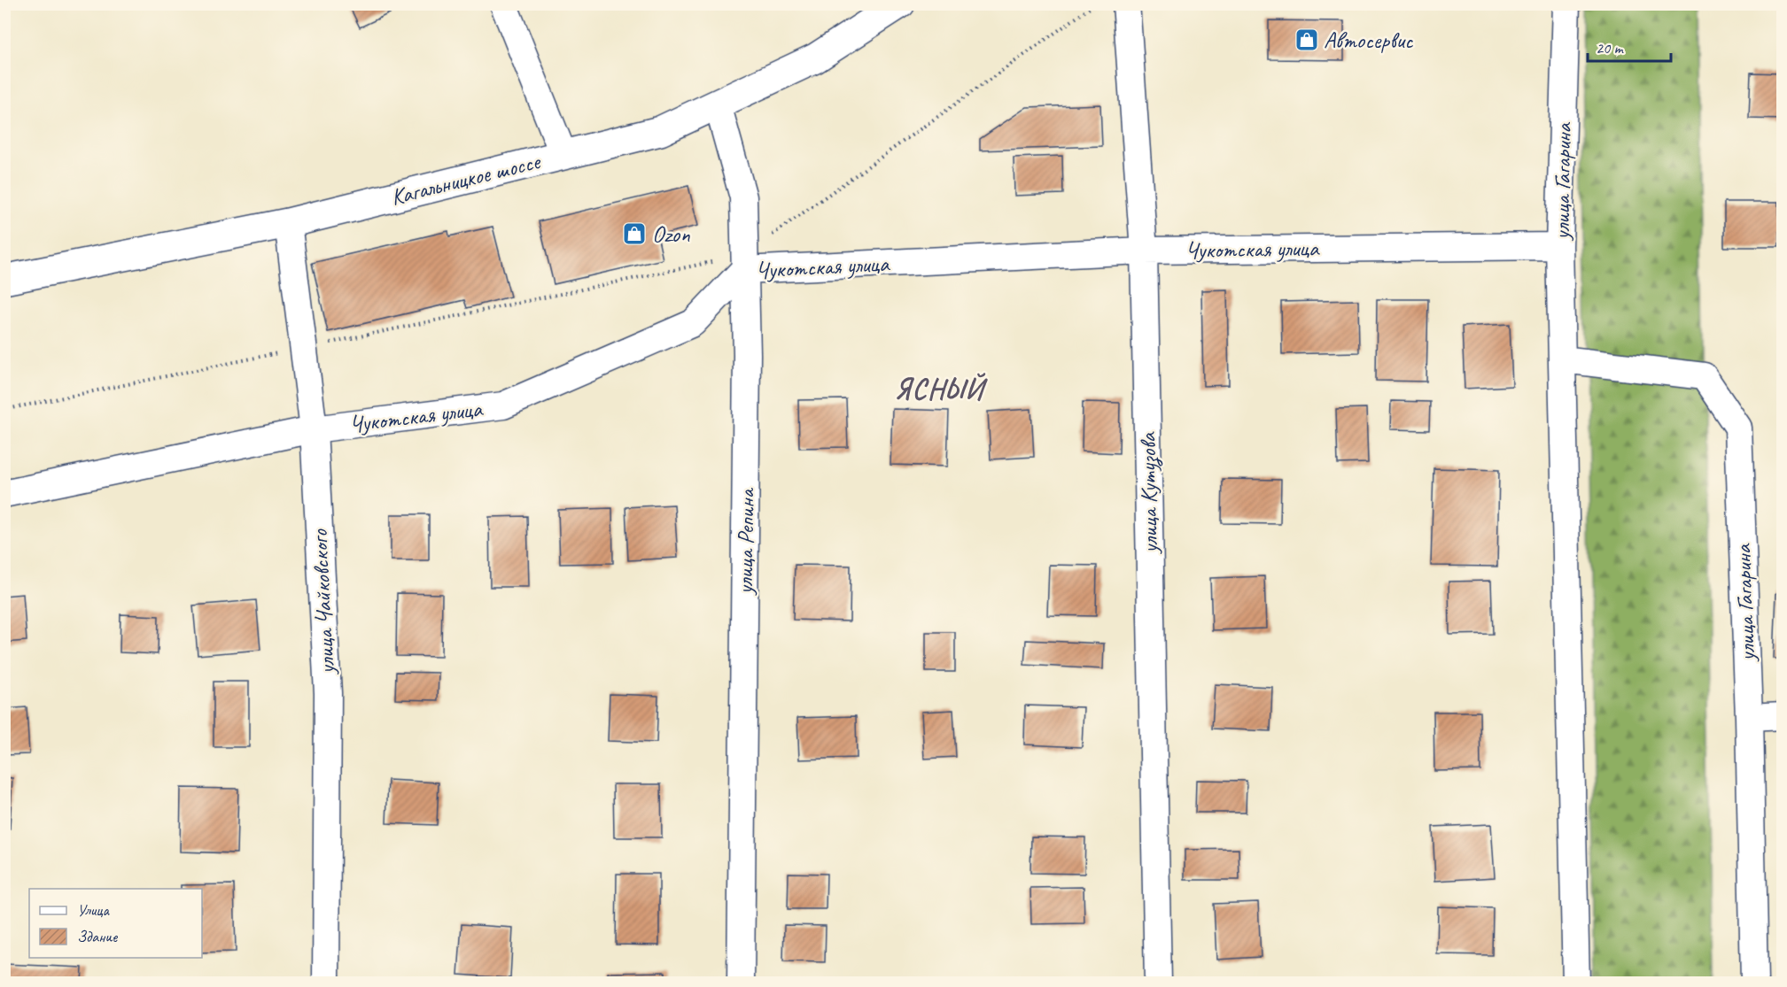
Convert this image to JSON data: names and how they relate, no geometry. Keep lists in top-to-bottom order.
{
  "streets": {
    "main road": ["Кагальницкое шоссе"],
    "street": [
      "улица Гагарина",
      "Чукотская улица",
      "улица Кутузова",
      "улица Репина",
      "улица Чайковского"
    ]
  },
  "crossings": [
    ["Кагальницкое шоссе", "улица Репина"],
    ["Кагальницкое шоссе", "улица Чайковского"],
    ["улица Гагарина", "Чукотская улица"],
    ["Чукотская улица", "улица Кутузова"],
    ["Чукотская улица", "улица Репина"],
    ["Чукотская улица", "улица Чайковского"]
  ],
  "districts": ["ЯСНЫЙ"],
  "places": {
    "shop": ["Автосервис", "Ozon"]
  },
  "legend": ["Улица", "Здание"],
  "scale_bar": "20 m"
}
